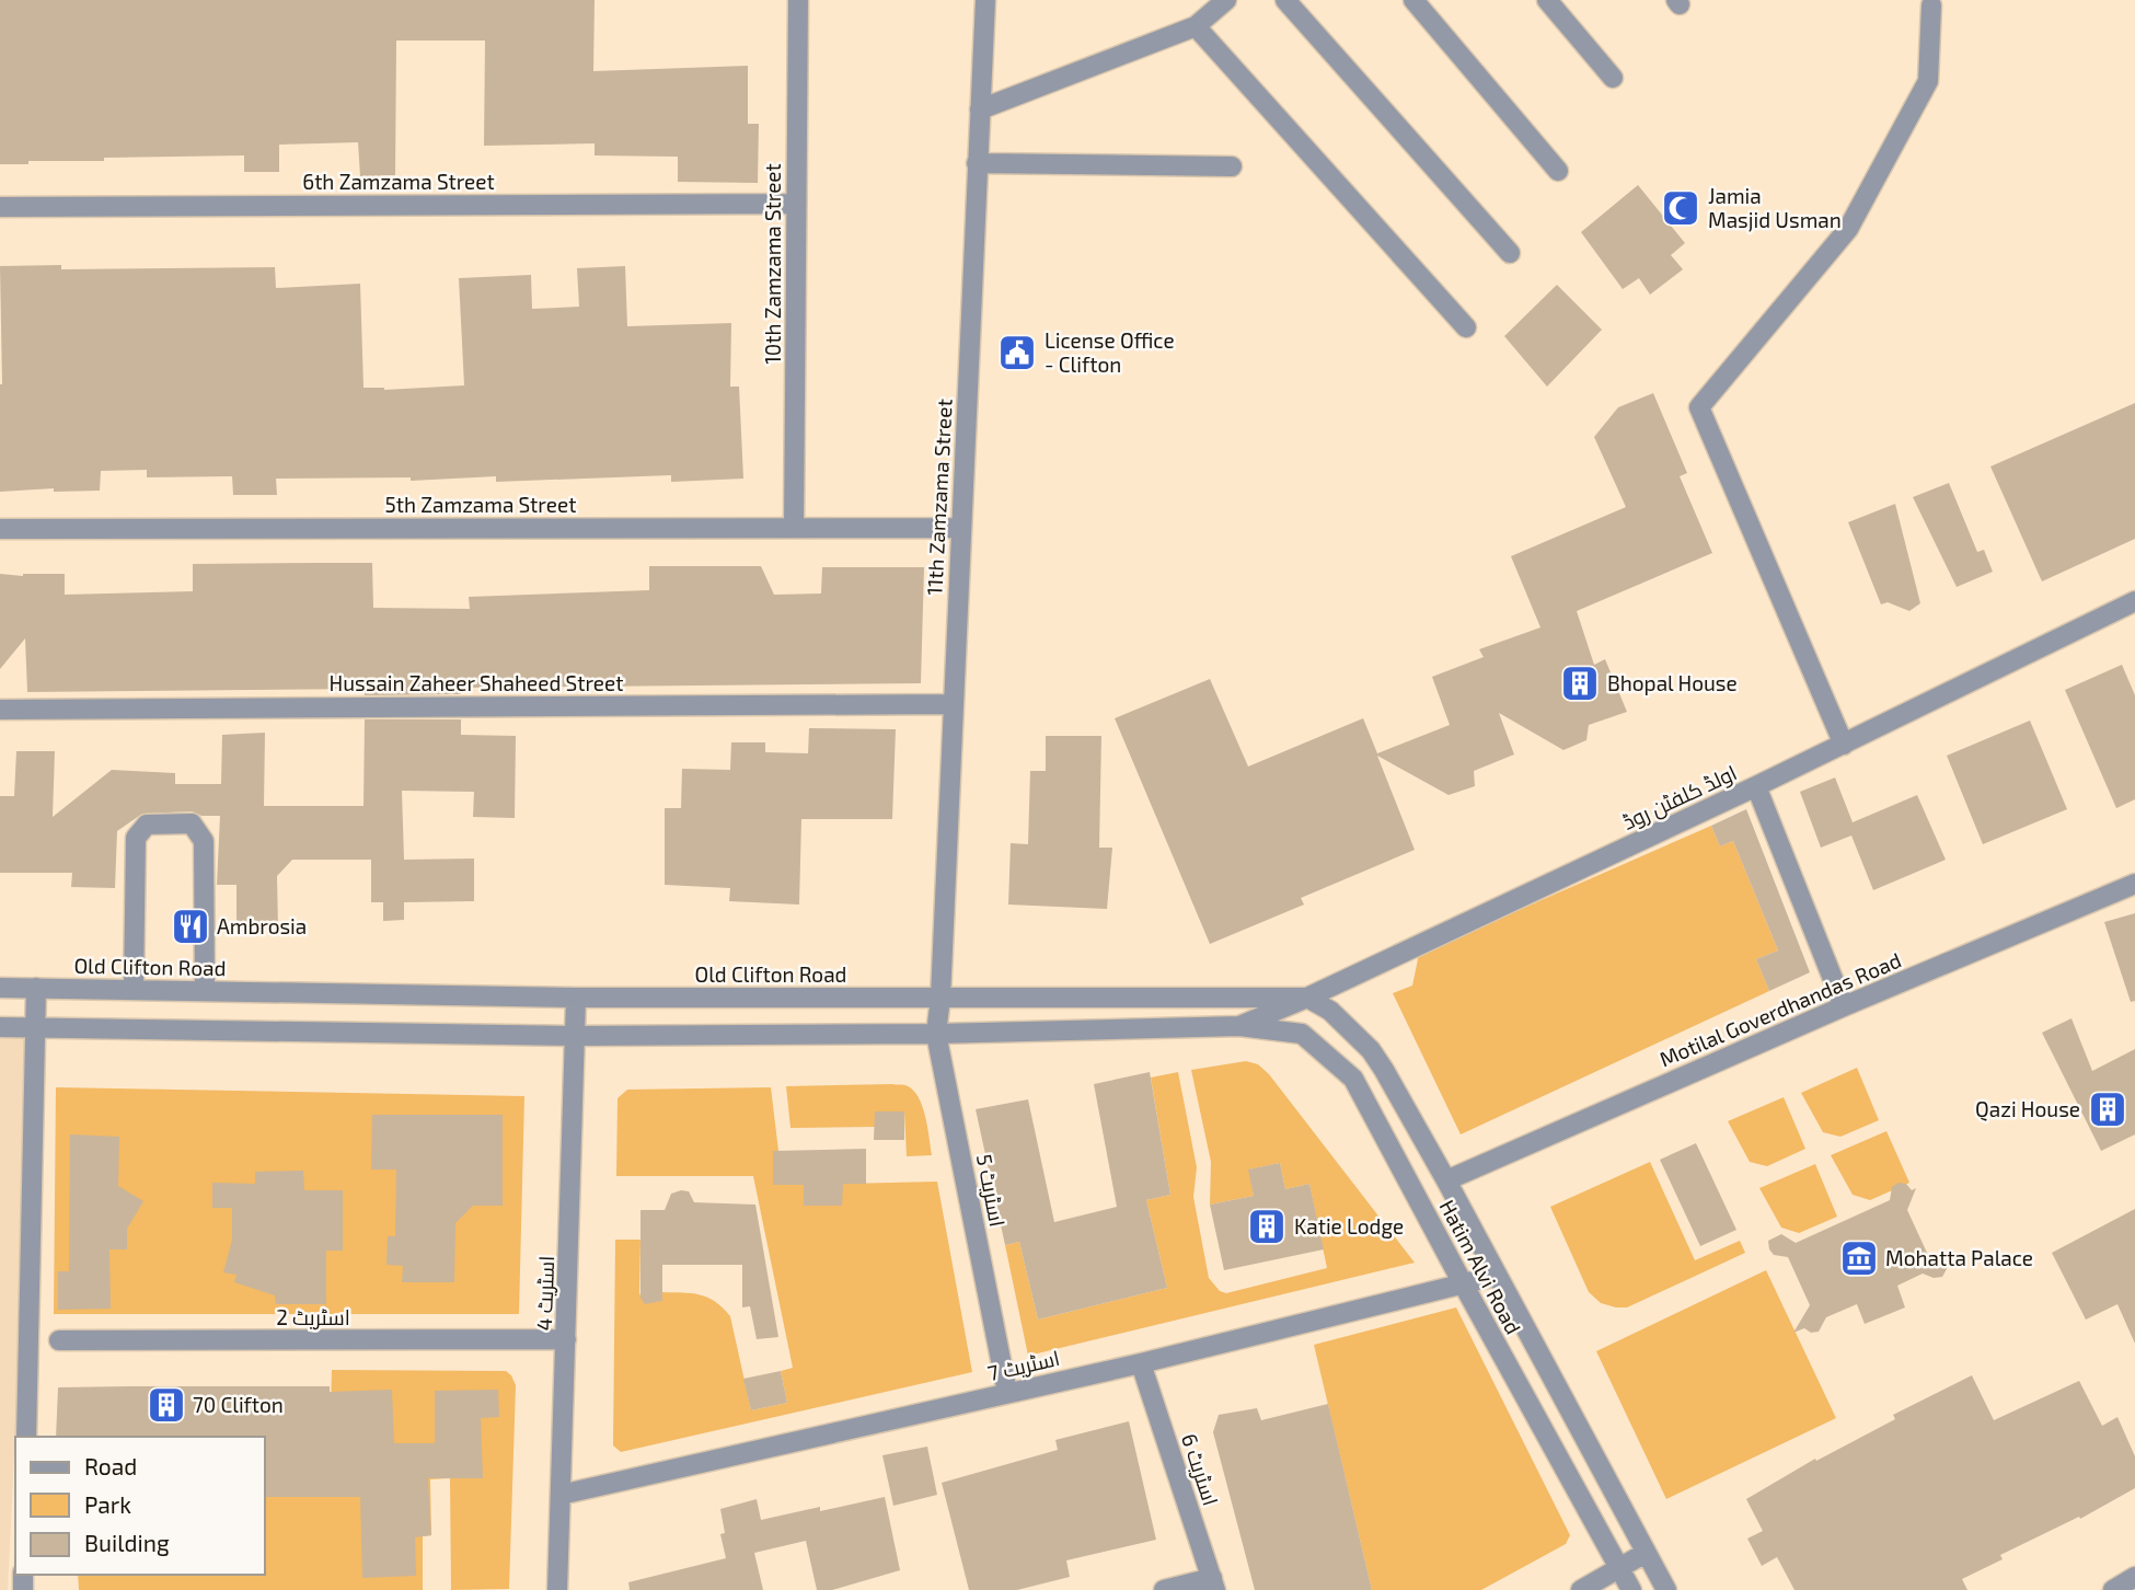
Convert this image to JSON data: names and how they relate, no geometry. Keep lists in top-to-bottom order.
{
  "streets": {
    "street": [
      "6th Zamzama Street",
      "10th Zamzama Street",
      "11th Zamzama Street",
      "5th Zamzama Street",
      "Hussain Zaheer Shaheed Street",
      "اولڈ کلفٹن روڈ",
      "Old Clifton Road",
      "Motilal Goverdhandas Road",
      "اسٹریٹ 5",
      "Hatim Alvi Road",
      "اسٹریٹ 4",
      "اسٹریٹ 2",
      "اسٹریٹ 7",
      "اسٹریٹ 6"
    ]
  },
  "crossings": [
    ["6th Zamzama Street", "10th Zamzama Street"],
    ["10th Zamzama Street", "5th Zamzama Street"],
    ["11th Zamzama Street", "5th Zamzama Street"],
    ["11th Zamzama Street", "Hussain Zaheer Shaheed Street"],
    ["11th Zamzama Street", "Old Clifton Road"],
    ["11th Zamzama Street", "اسٹریٹ 5"],
    ["اولڈ کلفٹن روڈ", "Old Clifton Road"],
    ["اولڈ کلفٹن روڈ", "Hatim Alvi Road"],
    ["Old Clifton Road", "اسٹریٹ 5"],
    ["Old Clifton Road", "اسٹریٹ 4"],
    ["Motilal Goverdhandas Road", "Hatim Alvi Road"],
    ["اسٹریٹ 5", "اسٹریٹ 7"],
    ["Hatim Alvi Road", "اسٹریٹ 7"],
    ["اسٹریٹ 4", "اسٹریٹ 2"],
    ["اسٹریٹ 4", "اسٹریٹ 7"],
    ["اسٹریٹ 7", "اسٹریٹ 6"]
  ],
  "places": {
    "mosque": ["Jamia Masjid Usman"],
    "public building": ["License Office - Clifton"],
    "building": [
      "Bhopal House",
      "Qazi House",
      "Katie Lodge",
      "70 Clifton"
    ],
    "restaurant": ["Ambrosia"],
    "museum": ["Mohatta Palace"]
  },
  "legend": ["Road", "Park", "Building"]
}
